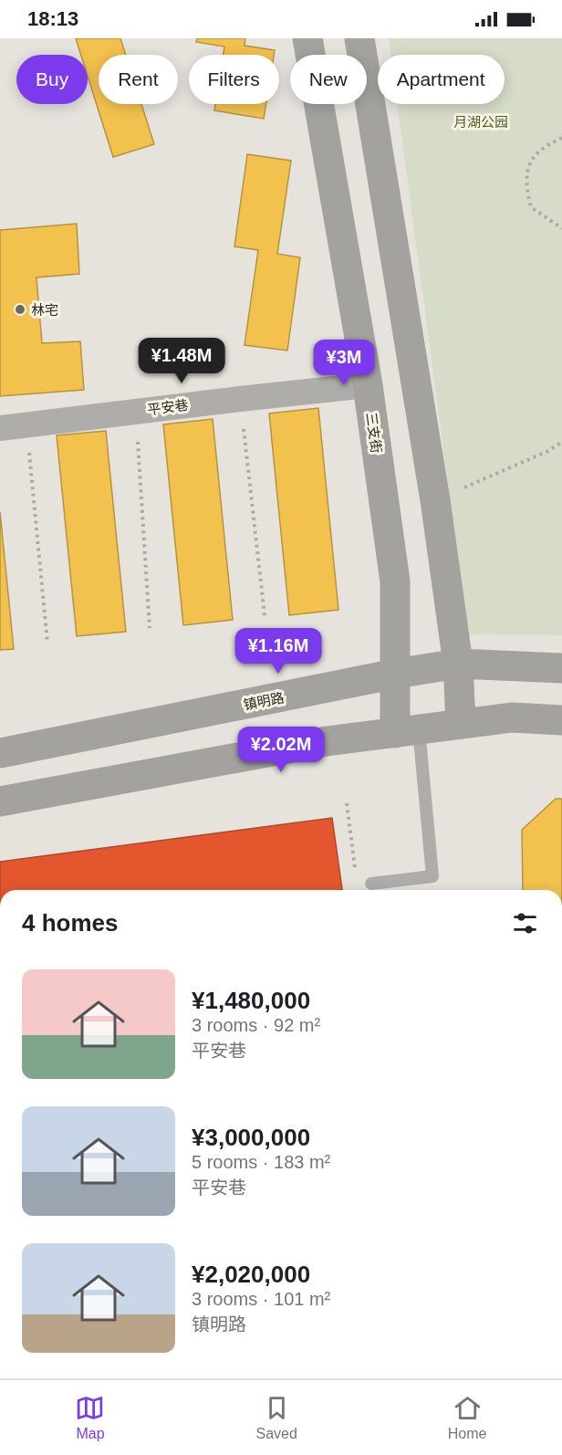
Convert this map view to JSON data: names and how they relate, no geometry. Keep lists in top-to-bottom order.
{
  "streets": {
    "main road": ["三支街", "镇明路"],
    "street": ["平安巷"]
  },
  "crossings": [
    ["平安巷", "三支街"],
    ["三支街", "镇明路"]
  ],
  "parks": ["月湖公园"],
  "places": ["林宅"],
  "page": {
    "status": "18:13",
    "chip": [
      "Buy",
      "Rent",
      "Filters",
      "New",
      "Apartment"
    ],
    "price": [
      "¥1.48M",
      "¥3M",
      "¥1.16M",
      "¥2.02M"
    ],
    "heading": "4 homes",
    "list": [
      {
        "name": "¥1,480,000",
        "note": "3 rooms · 92 m² · 平安巷"
      },
      {
        "name": "¥3,000,000",
        "note": "5 rooms · 183 m² · 平安巷"
      },
      {
        "name": "¥2,020,000",
        "note": "3 rooms · 101 m² · 镇明路"
      }
    ],
    "tabs": ["Map", "Saved", "Home"]
  }
}
